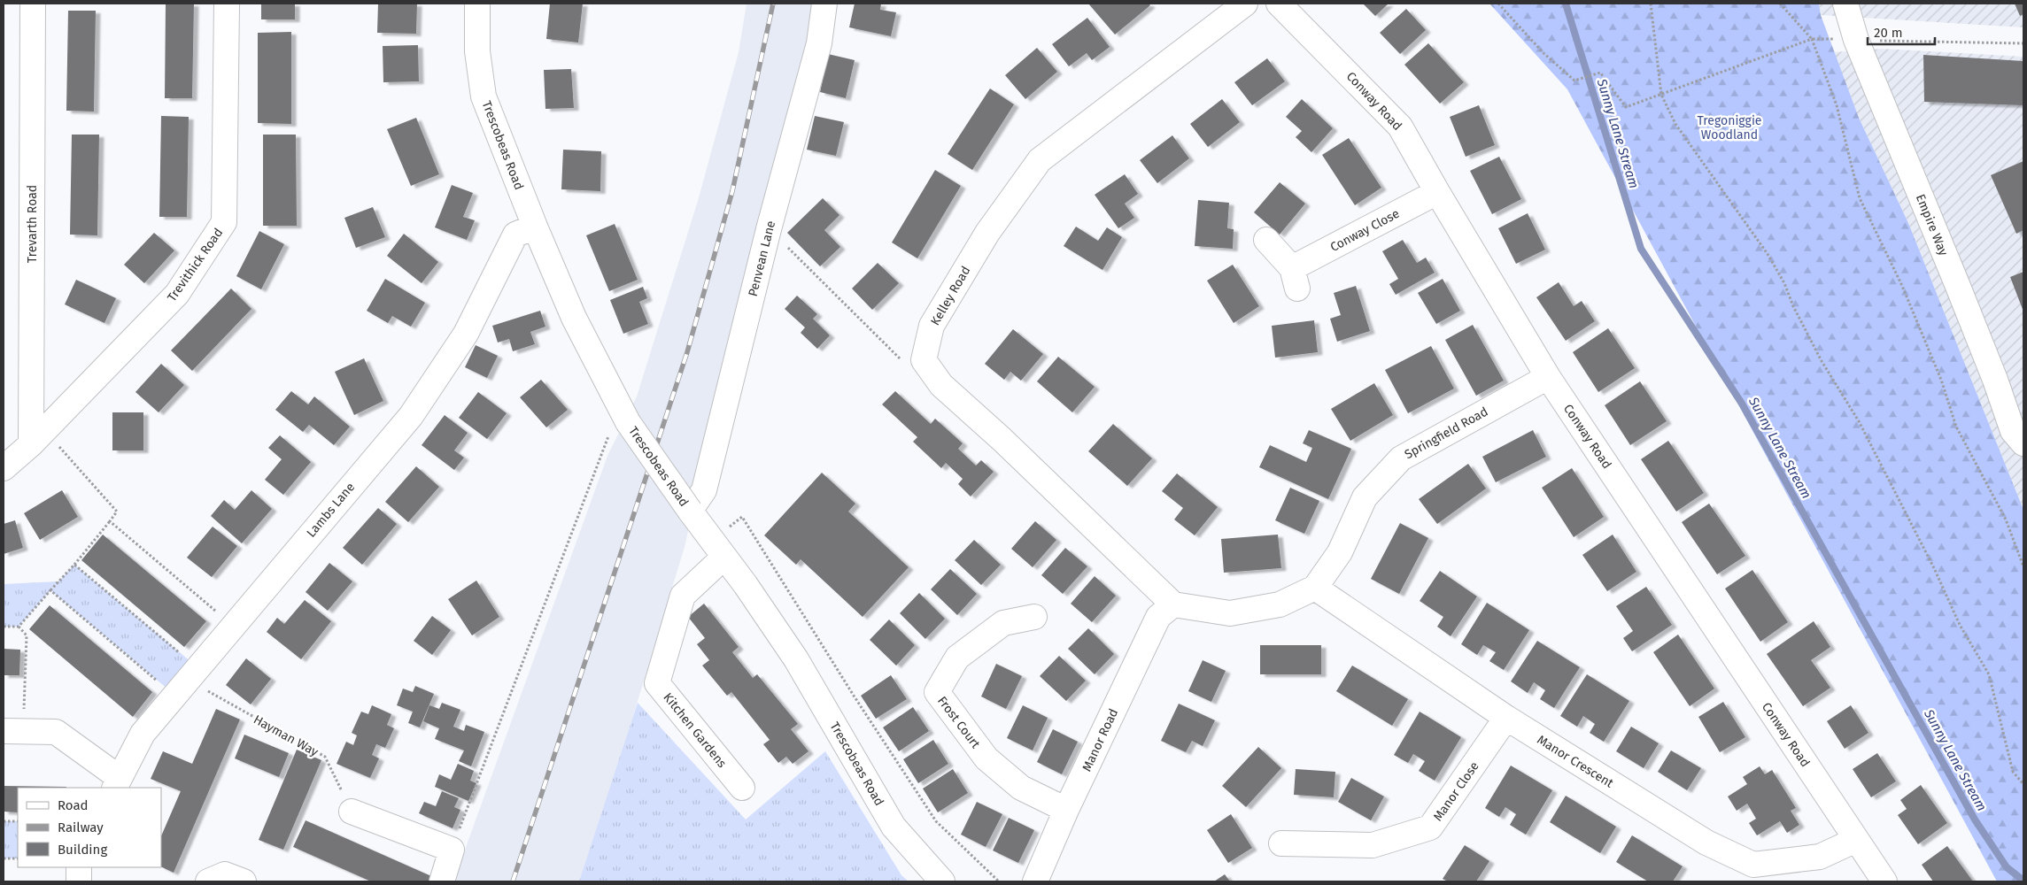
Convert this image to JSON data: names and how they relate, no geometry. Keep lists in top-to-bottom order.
{
  "streets": {
    "street": [
      "Conway Road",
      "Trescobeas Road",
      "Trevarth Road",
      "Empire Way",
      "Conway Close",
      "Penvean Lane",
      "Trevithick Road",
      "Kelley Road",
      "Springfield Road",
      "Lambs Lane",
      "Frost Court",
      "Kitchen Gardens",
      "Manor Road",
      "Manor Crescent",
      "Manor Close"
    ],
    "path": ["Hayman Way"]
  },
  "crossings": [
    ["Conway Road", "Conway Close"],
    ["Conway Road", "Springfield Road"],
    ["Conway Road", "Manor Crescent"],
    ["Trescobeas Road", "Penvean Lane"],
    ["Trescobeas Road", "Lambs Lane"],
    ["Trescobeas Road", "Kitchen Gardens"],
    ["Trevarth Road", "Trevithick Road"],
    ["Springfield Road", "Manor Road"],
    ["Springfield Road", "Manor Crescent"],
    ["Lambs Lane", "Hayman Way"],
    ["Frost Court", "Manor Road"],
    ["Manor Crescent", "Manor Close"]
  ],
  "water": ["Sunny Lane Stream"],
  "parks": ["Tregoniggie Woodland"],
  "legend": ["Road", "Railway", "Building"],
  "scale_bar": "20 m"
}
